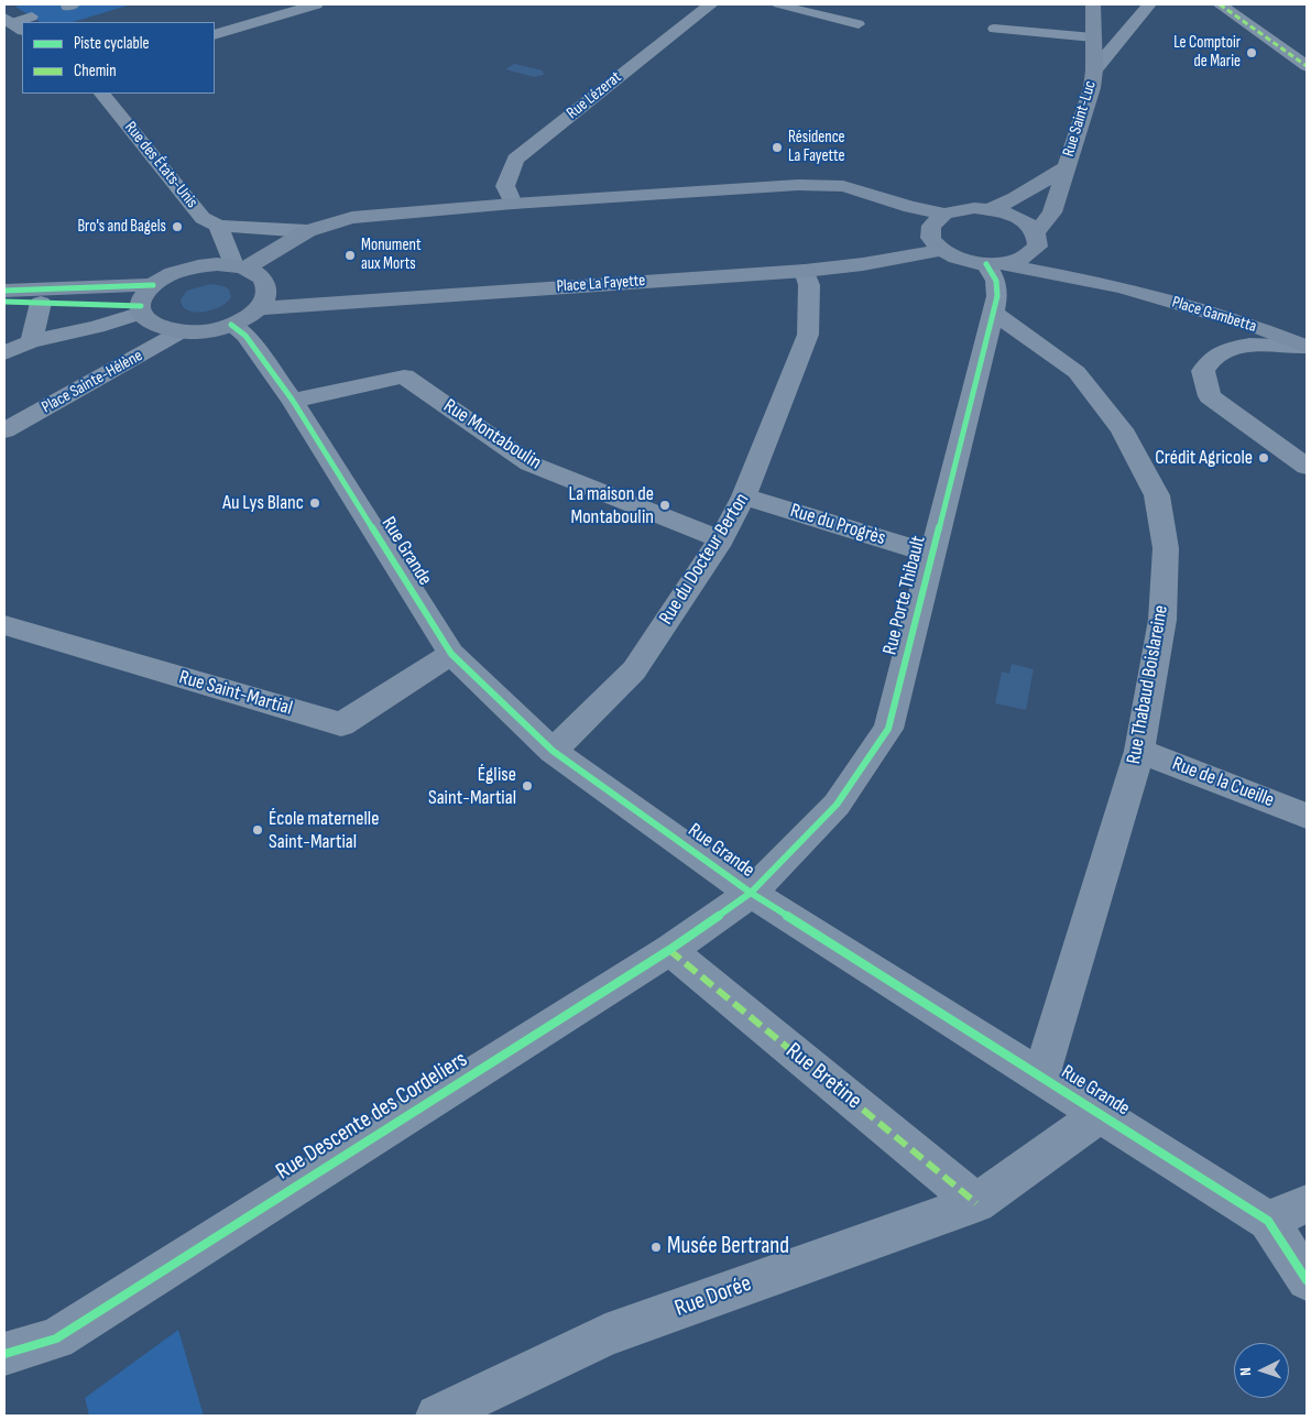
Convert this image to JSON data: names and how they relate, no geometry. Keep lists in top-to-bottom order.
{
  "streets": {
    "main road": ["Rue Saint-Luc", "Place La Fayette", "Place Gambetta"],
    "street": [
      "Rue Lézerat",
      "Rue des États-Unis",
      "Place Sainte-Hélène",
      "Rue Montaboulin",
      "Rue du Progrès",
      "Rue Grande",
      "Rue du Docteur Berton",
      "Rue Porte Thibault",
      "Rue Thabaud Boislareine",
      "Rue Saint-Martial",
      "Rue de la Cueille",
      "Rue Bretine",
      "Rue Descente des Cordeliers",
      "Rue Dorée"
    ]
  },
  "crossings": [
    ["Rue Saint-Luc", "Place Gambetta"],
    ["Rue Saint-Luc", "Rue Porte Thibault"],
    ["Place La Fayette", "Place Gambetta"],
    ["Place La Fayette", "Rue du Docteur Berton"],
    ["Place Gambetta", "Rue Porte Thibault"],
    ["Rue Montaboulin", "Rue Grande"],
    ["Rue Montaboulin", "Rue du Docteur Berton"],
    ["Rue du Progrès", "Rue du Docteur Berton"],
    ["Rue du Progrès", "Rue Porte Thibault"],
    ["Rue Grande", "Rue du Docteur Berton"],
    ["Rue Grande", "Rue Porte Thibault"],
    ["Rue Grande", "Rue Thabaud Boislareine"],
    ["Rue Grande", "Rue Saint-Martial"],
    ["Rue Grande", "Rue Descente des Cordeliers"],
    ["Rue Grande", "Rue Dorée"],
    ["Rue Porte Thibault", "Rue Thabaud Boislareine"],
    ["Rue Porte Thibault", "Rue Descente des Cordeliers"],
    ["Rue Thabaud Boislareine", "Rue de la Cueille"],
    ["Rue Bretine", "Rue Descente des Cordeliers"],
    ["Rue Bretine", "Rue Dorée"]
  ],
  "places": [
    "Le Comptoir de Marie",
    "Résidence La Fayette",
    "Bro's and Bagels",
    "Monument aux Morts",
    "Crédit Agricole",
    "Au Lys Blanc",
    "La maison de Montaboulin",
    "Église Saint-Martial",
    "École maternelle Saint-Martial",
    "Musée Bertrand"
  ],
  "legend": ["Piste cyclable", "Chemin"],
  "north": "left"
}
